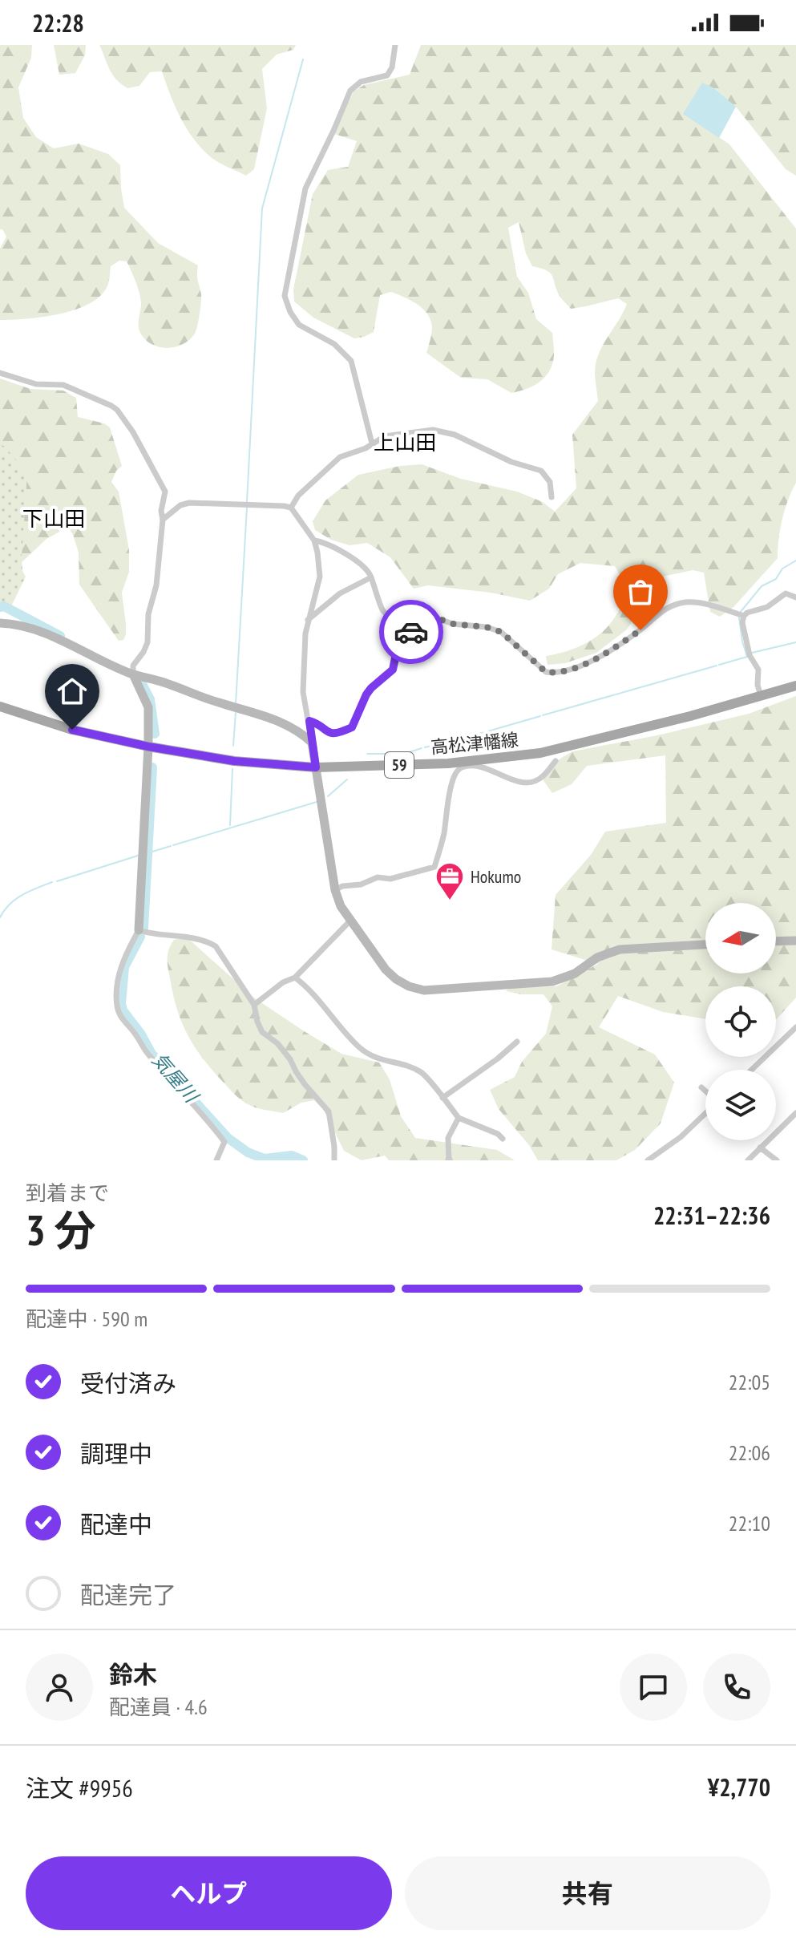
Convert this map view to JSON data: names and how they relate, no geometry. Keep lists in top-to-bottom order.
{
  "streets": {
    "main road": ["高松津幡線", "59"]
  },
  "districts": ["上山田", "下山田"],
  "water": ["気屋川"],
  "places": {
    "office": ["Hokumo"]
  },
  "north": "left",
  "page": {
    "status": "22:28",
    "heading": ["3 分", "到着まで", "22:31–22:36"],
    "panel": [
      "鈴木",
      "配達員 · 4.6",
      "注文 #9956",
      "¥2,770"
    ],
    "bar": "配達中 · 590 m",
    "list": [
      ["受付済み", "22:05"],
      ["調理中", "22:06"],
      ["配達中", "22:10"],
      "配達完了"
    ],
    "buttons": ["ヘルプ", "共有"]
  }
}
